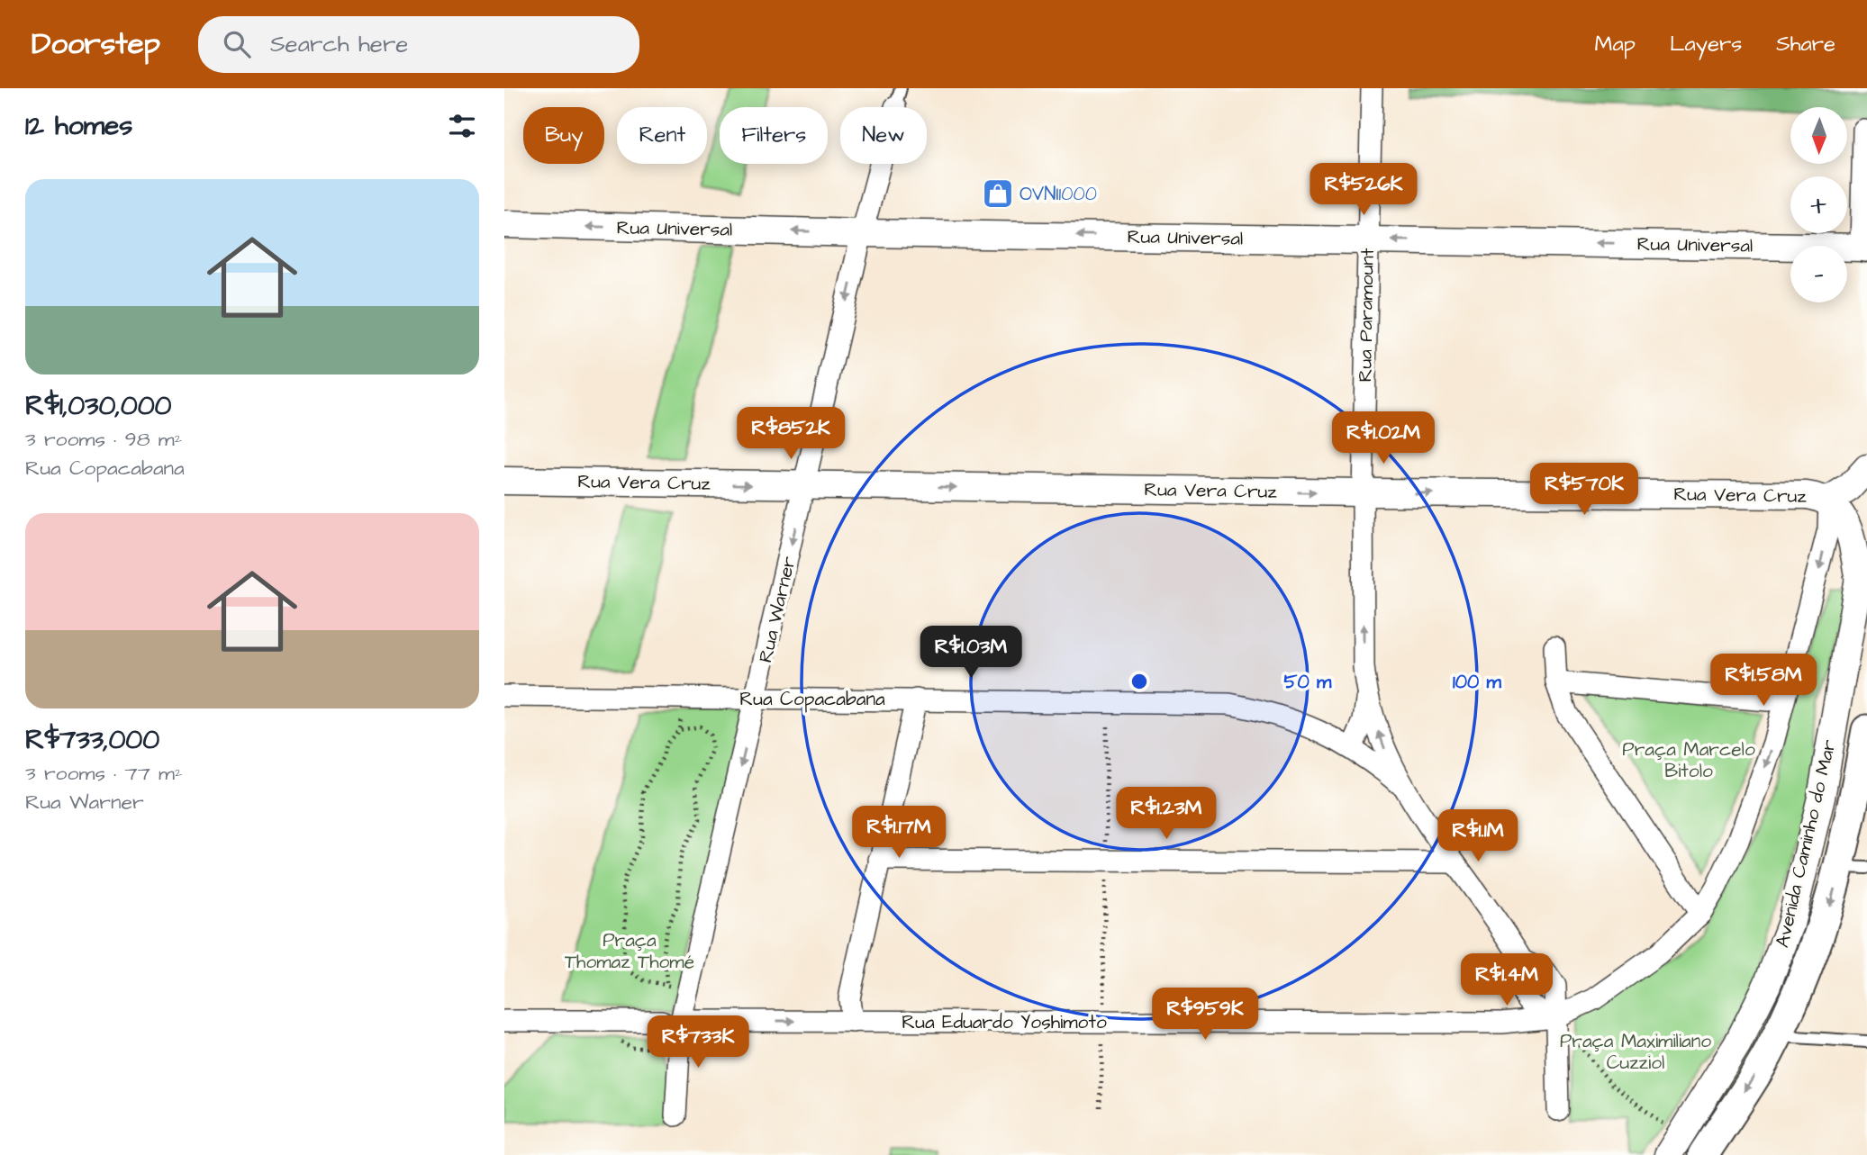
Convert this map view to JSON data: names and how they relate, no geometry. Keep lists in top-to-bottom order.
{
  "streets": {
    "main road": ["Avenida Caminho do Mar"],
    "street": [
      "Rua Universal",
      "Rua Paramount",
      "Rua Vera Cruz",
      "Rua Warner",
      "Rua Copacabana",
      "Rua Eduardo Yoshimoto"
    ]
  },
  "crossings": [
    ["Rua Universal", "Rua Paramount"],
    ["Rua Universal", "Rua Warner"],
    ["Rua Paramount", "Rua Vera Cruz"],
    ["Rua Paramount", "Rua Copacabana"],
    ["Rua Paramount", "Rua Eduardo Yoshimoto"],
    ["Rua Vera Cruz", "Rua Warner"],
    ["Rua Vera Cruz", "Avenida Caminho do Mar"],
    ["Rua Vera Cruz", "Rua Eduardo Yoshimoto"],
    ["Rua Warner", "Rua Copacabana"],
    ["Rua Warner", "Rua Eduardo Yoshimoto"]
  ],
  "one_way": ["Rua Universal", "Rua Vera Cruz"],
  "parks": ["Praça Marcelo Bitolo", "Praça Thomaz Thomé", "Praça Maximiliano Cuzziol"],
  "places": {
    "shop": ["OVNI1000"]
  },
  "north": "bottom",
  "page": {
    "header": "Doorstep",
    "search": "Search here",
    "nav": ["Map", "Layers", "Share"],
    "heading": "12 homes",
    "map_buttons": ["+", "−"],
    "chip": [
      "Buy",
      "Rent",
      "Filters",
      "New"
    ],
    "price": [
      "R$526K",
      "R$852K",
      "R$1.02M",
      "R$570K",
      "R$1.03M",
      "R$1.58M",
      "R$1.23M",
      "R$1.17M",
      "R$1.1M",
      "R$1.4M",
      "R$959K",
      "R$733K"
    ],
    "list": [
      {
        "name": "R$1,030,000",
        "note": "3 rooms · 98 m² · Rua Copacabana"
      },
      {
        "name": "R$733,000",
        "note": "3 rooms · 77 m² · Rua Warner"
      }
    ]
  },
  "rings": ["50 m", "100 m"]
}
